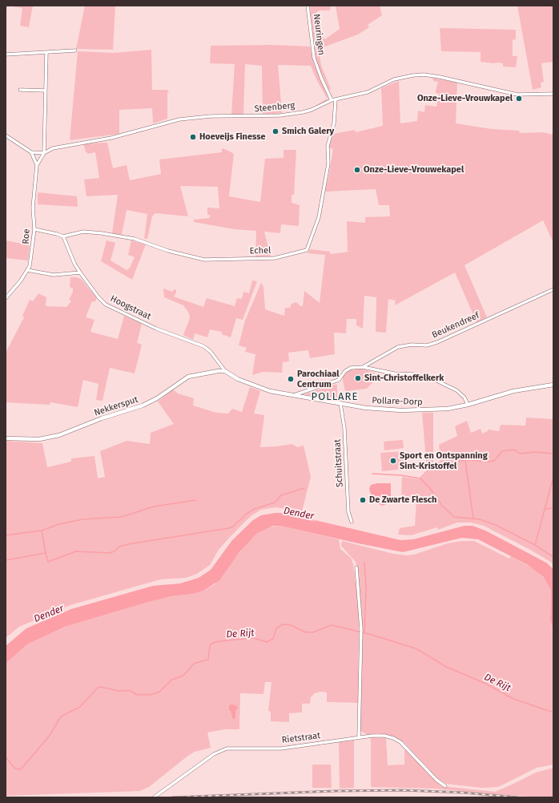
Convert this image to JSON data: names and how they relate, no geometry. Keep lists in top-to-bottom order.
{
  "streets": {
    "street": [
      "Neuringen",
      "Steenberg",
      "Roe",
      "Echel",
      "Hoogstraat",
      "Beukendreef",
      "Pollare-Dorp",
      "Nekkersput",
      "Schuitstraat",
      "Rietstraat"
    ]
  },
  "crossings": [
    ["Neuringen", "Steenberg"],
    ["Neuringen", "Echel"],
    ["Steenberg", "Echel"],
    ["Echel", "Hoogstraat"],
    ["Hoogstraat", "Pollare-Dorp"],
    ["Hoogstraat", "Nekkersput"],
    ["Pollare-Dorp", "Nekkersput"],
    ["Pollare-Dorp", "Schuitstraat"]
  ],
  "districts": ["POLLARE"],
  "water": ["Dender", "De Rijt"],
  "places": [
    "Onze-Lieve-Vrouwkapel",
    "Smich Galery",
    "Hoeveijs Finesse",
    "Onze-Lieve-Vrouwekapel",
    "Sint-Christoffelkerk",
    "Parochiaal Centrum",
    "Sport en Ontspanning Sint-Kristoffel",
    "De Zwarte Flesch"
  ]
}
